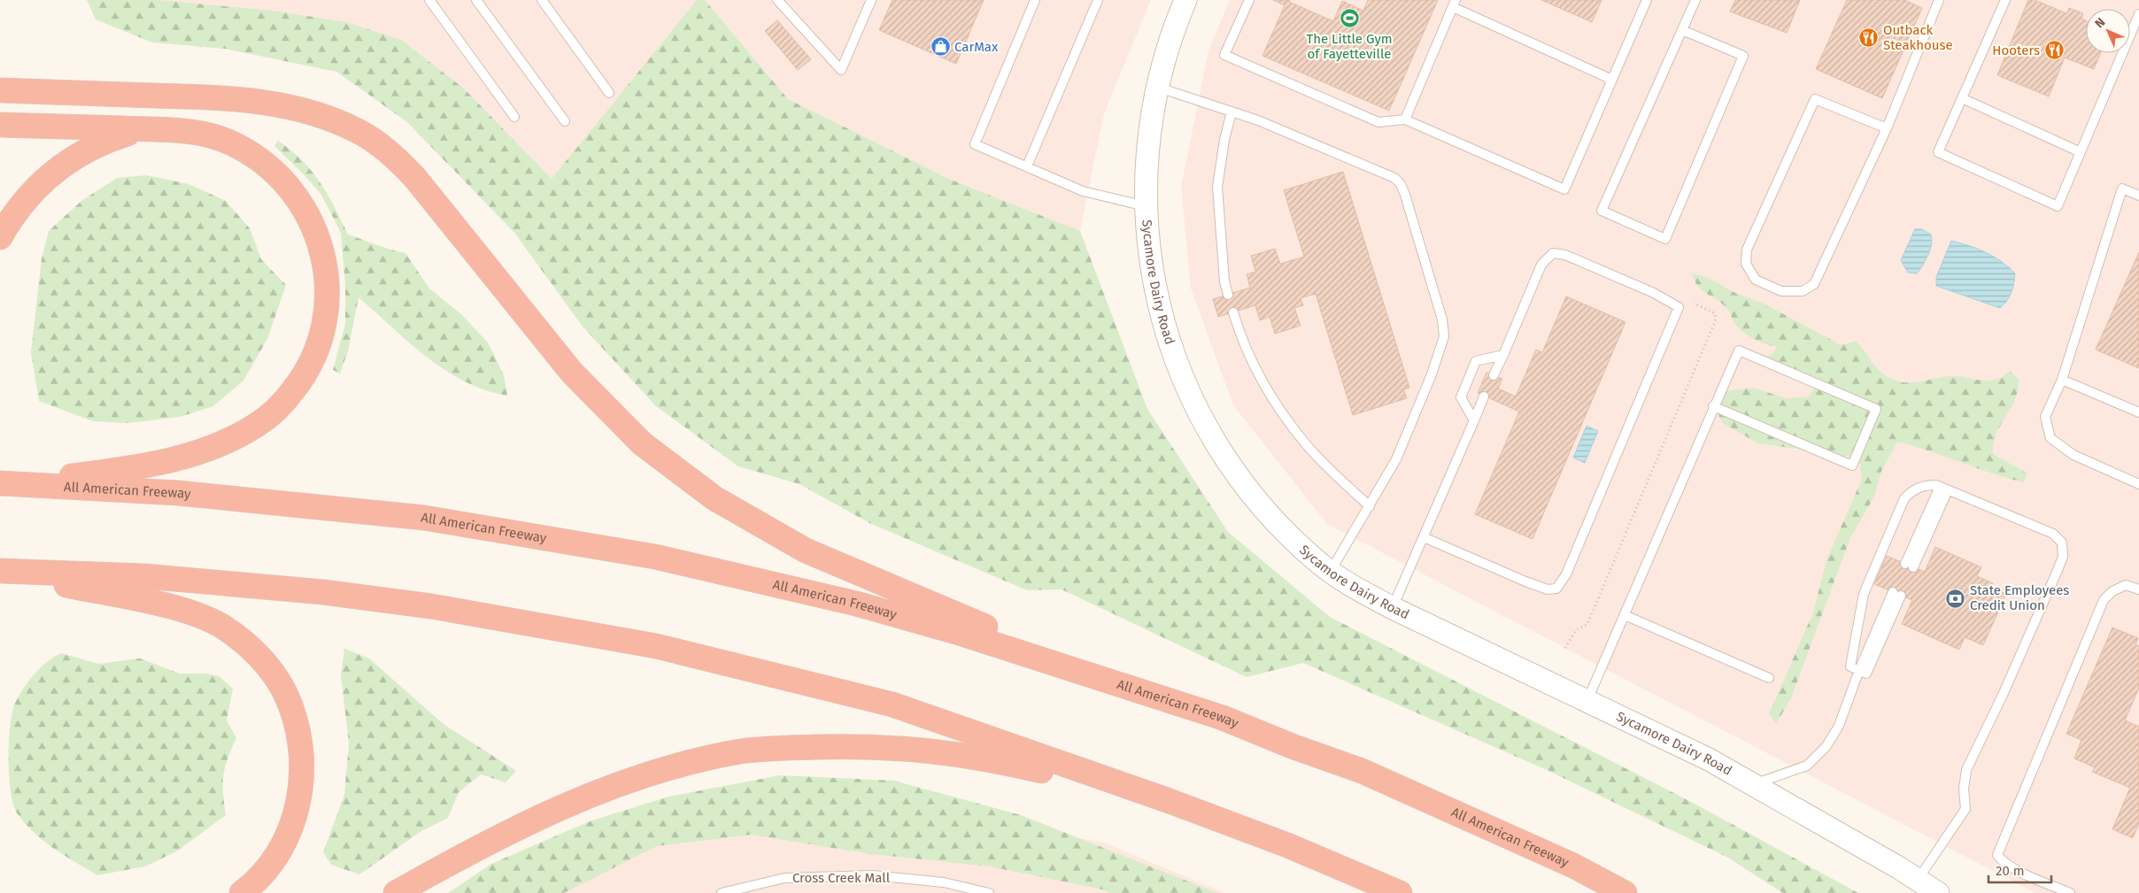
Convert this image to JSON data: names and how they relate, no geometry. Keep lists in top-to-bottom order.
{
  "streets": {
    "highway": ["All American Freeway"],
    "street": ["Sycamore Dairy Road"],
    "lane": ["Cross Creek Mall"]
  },
  "places": {
    "sports": ["The Little Gym of Fayetteville"],
    "restaurant": ["Outback Steakhouse", "Hooters"],
    "shop": ["CarMax"],
    "bank": ["State Employees Credit Union"]
  },
  "scale_bar": "20 m",
  "north": "top left"
}
